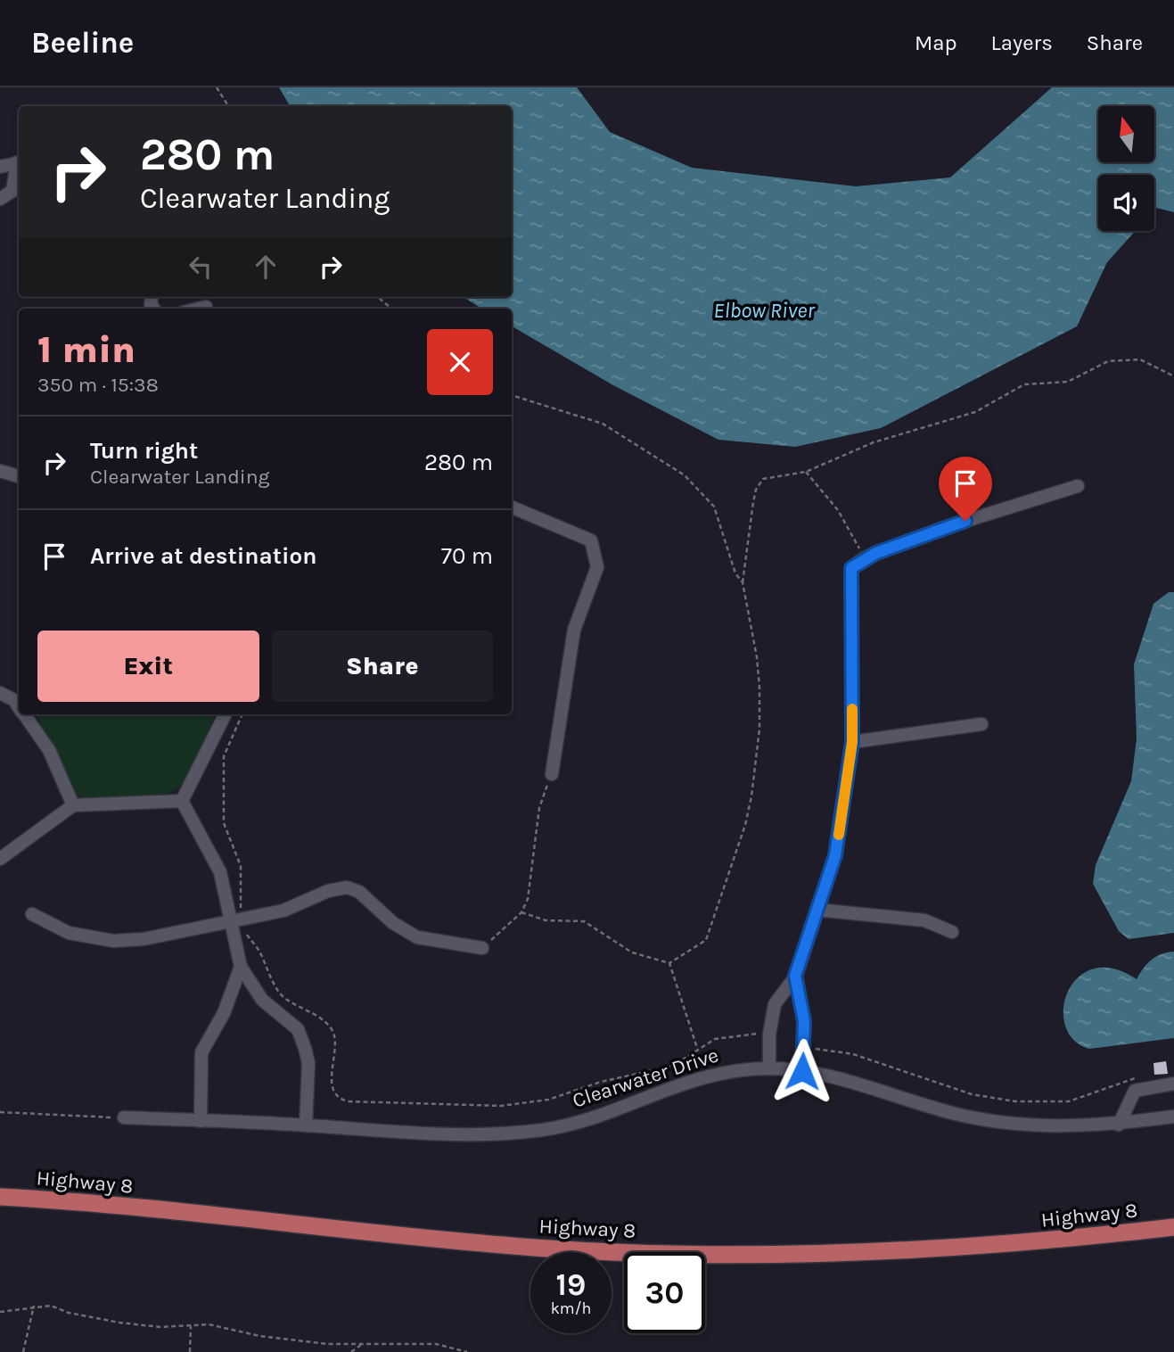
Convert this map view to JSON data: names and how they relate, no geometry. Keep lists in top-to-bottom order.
{
  "streets": {
    "main road": ["Highway 8"],
    "street": ["Clearwater Drive"]
  },
  "water": ["Elbow River"],
  "north": "top",
  "page": {
    "header": "Beeline",
    "nav": ["Map", "Layers", "Share"],
    "turn": ["280 m", "Clearwater Landing"],
    "heading": ["1 min", "350 m · 15:38"],
    "list": [
      {
        "name": "Turn right",
        "note": "Clearwater Landing",
        "value": "280 m"
      },
      {
        "name": "Arrive at destination",
        "value": "70 m"
      }
    ],
    "buttons": ["Exit", "Share"],
    "speed": "19 km/h",
    "limit": "30"
  }
}
